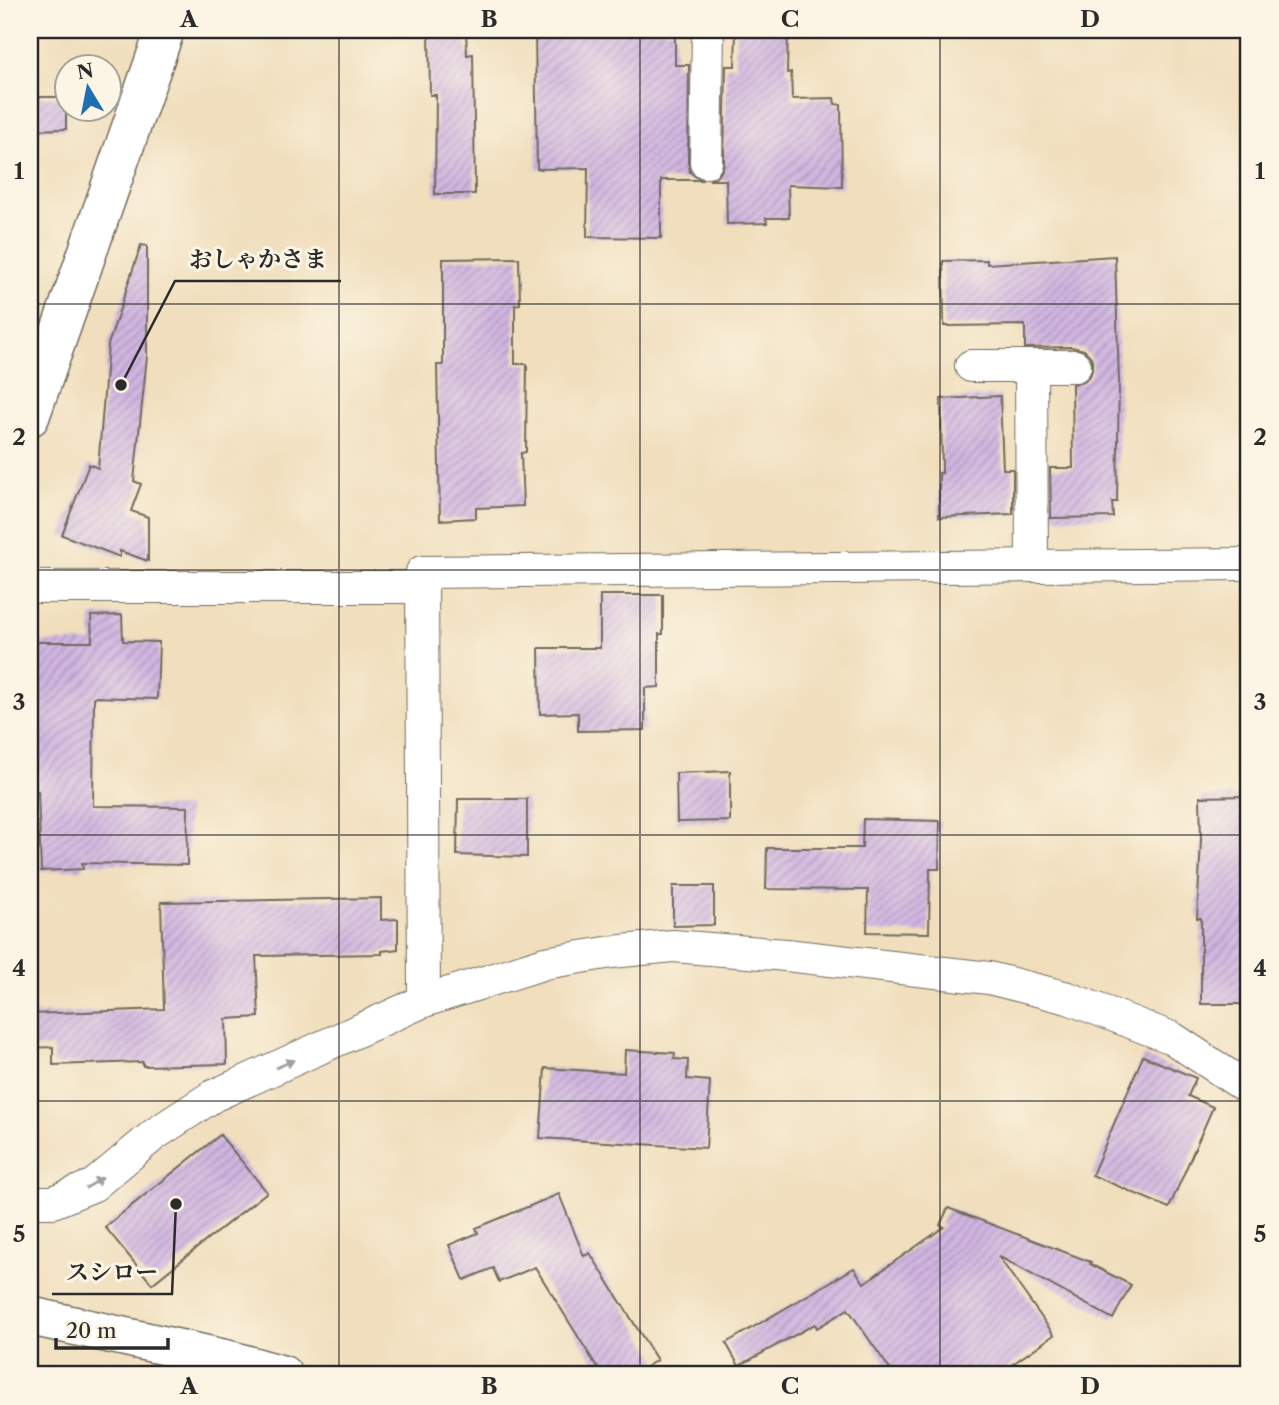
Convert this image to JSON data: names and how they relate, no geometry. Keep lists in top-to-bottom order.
{
  "places": ["おしゃかさま", "スシロー"],
  "scale_bar": "20 m",
  "north": "top",
  "grid": {
    "columns": [
      "A",
      "B",
      "C",
      "D"
    ],
    "rows": [
      "1",
      "2",
      "3",
      "4",
      "5"
    ]
  }
}
